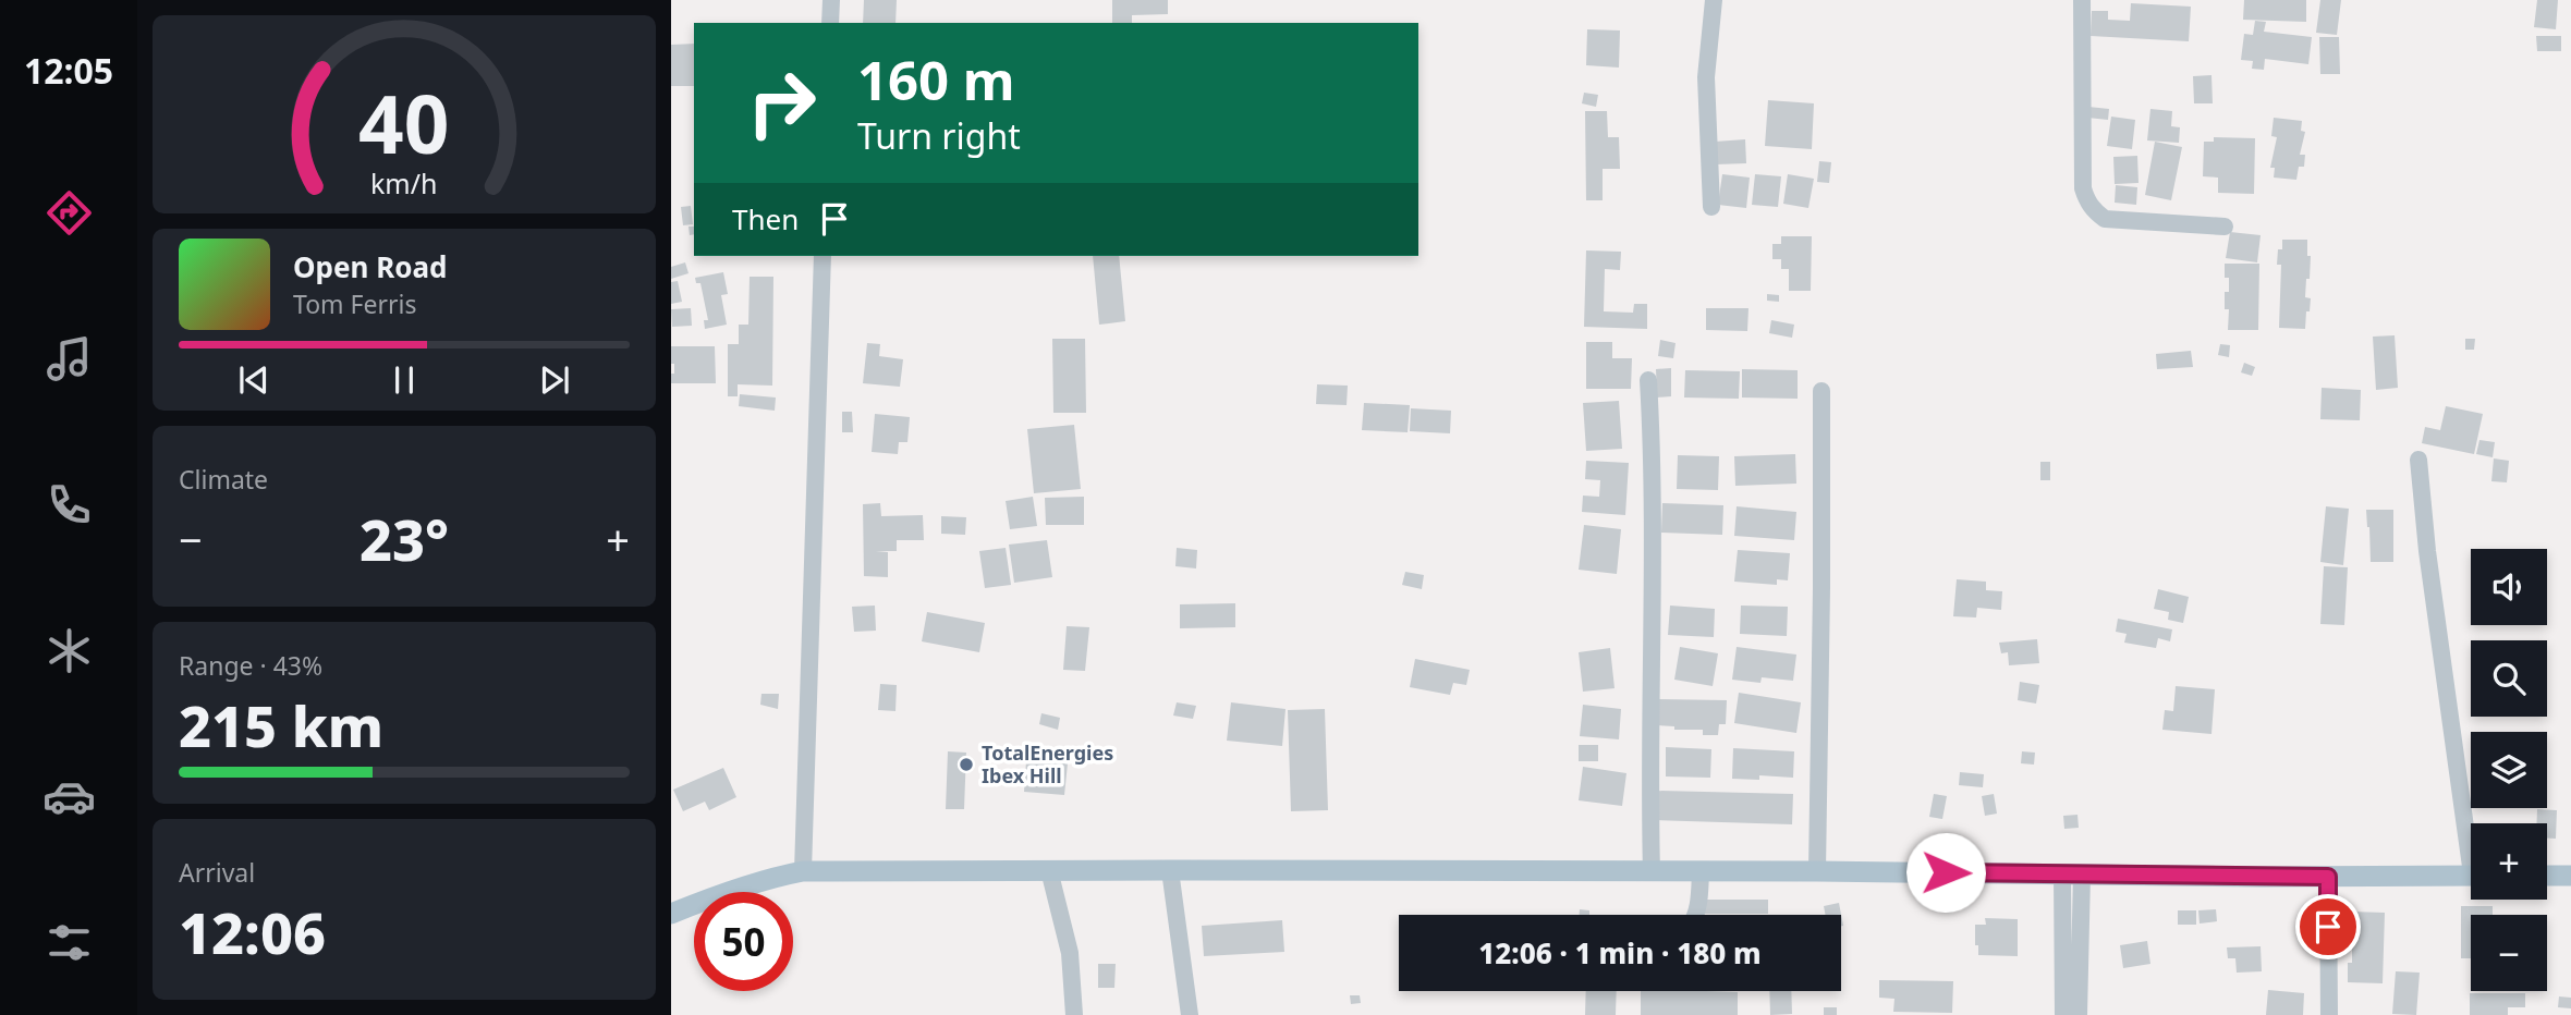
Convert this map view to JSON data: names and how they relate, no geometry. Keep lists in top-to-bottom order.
{
  "places": ["TotalEnergies Ibex Hill"],
  "page": {
    "tabs": "12:05",
    "turn": ["160 m", "Turn right"],
    "then": "Then",
    "song": ["Open Road", "Tom Ferris"],
    "tile": [
      "Climate",
      ["Range · 43%", "215 km"],
      ["Arrival", "12:06"]
    ],
    "heat": ["−", "23°", "+"],
    "map_buttons": ["+", "−"],
    "limit": "50",
    "trip": "12:06 · 1 min · 180 m",
    "gauge": ["40", "km/h"]
  }
}
